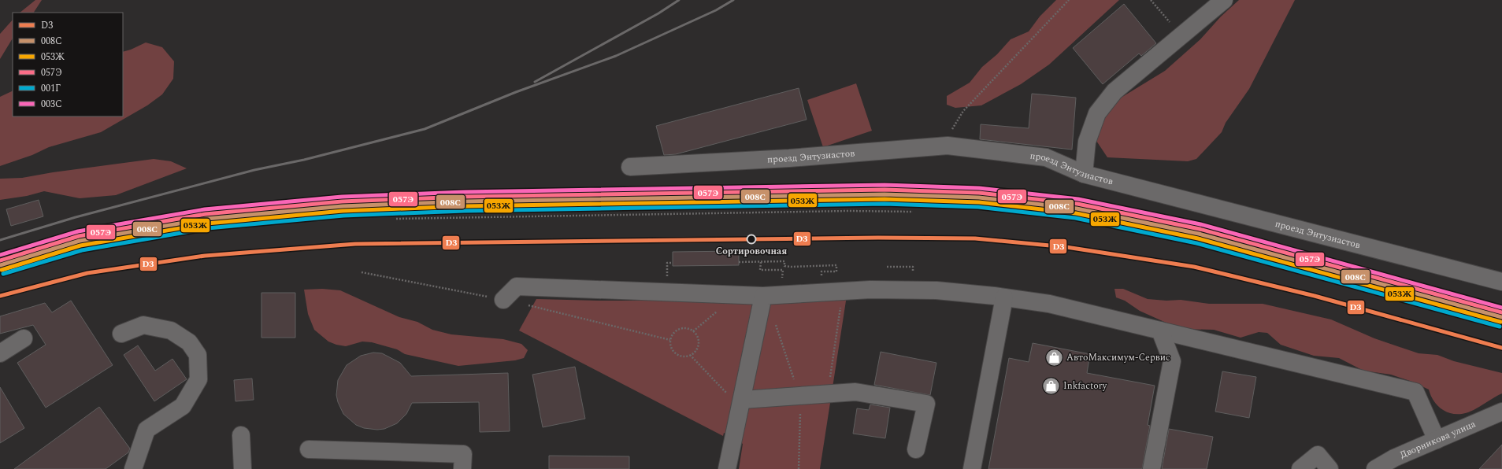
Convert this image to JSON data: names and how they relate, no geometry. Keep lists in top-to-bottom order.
{
  "streets": {
    "street": ["проезд Энтузиастов", "Дворникова улица"]
  },
  "places": {
    "other": ["Сортировочная"],
    "shop": ["АвтоМаксимум-Сервиc", "Inkfactory"]
  },
  "lines": [
    "transit line 003С",
    "transit line 057Э",
    "transit line 008С",
    "transit line 053Ж",
    "transit line 001Г",
    "transit line D3"
  ],
  "legend": [
    "D3",
    "008С",
    "053Ж",
    "057Э",
    "001Г",
    "003С"
  ]
}
